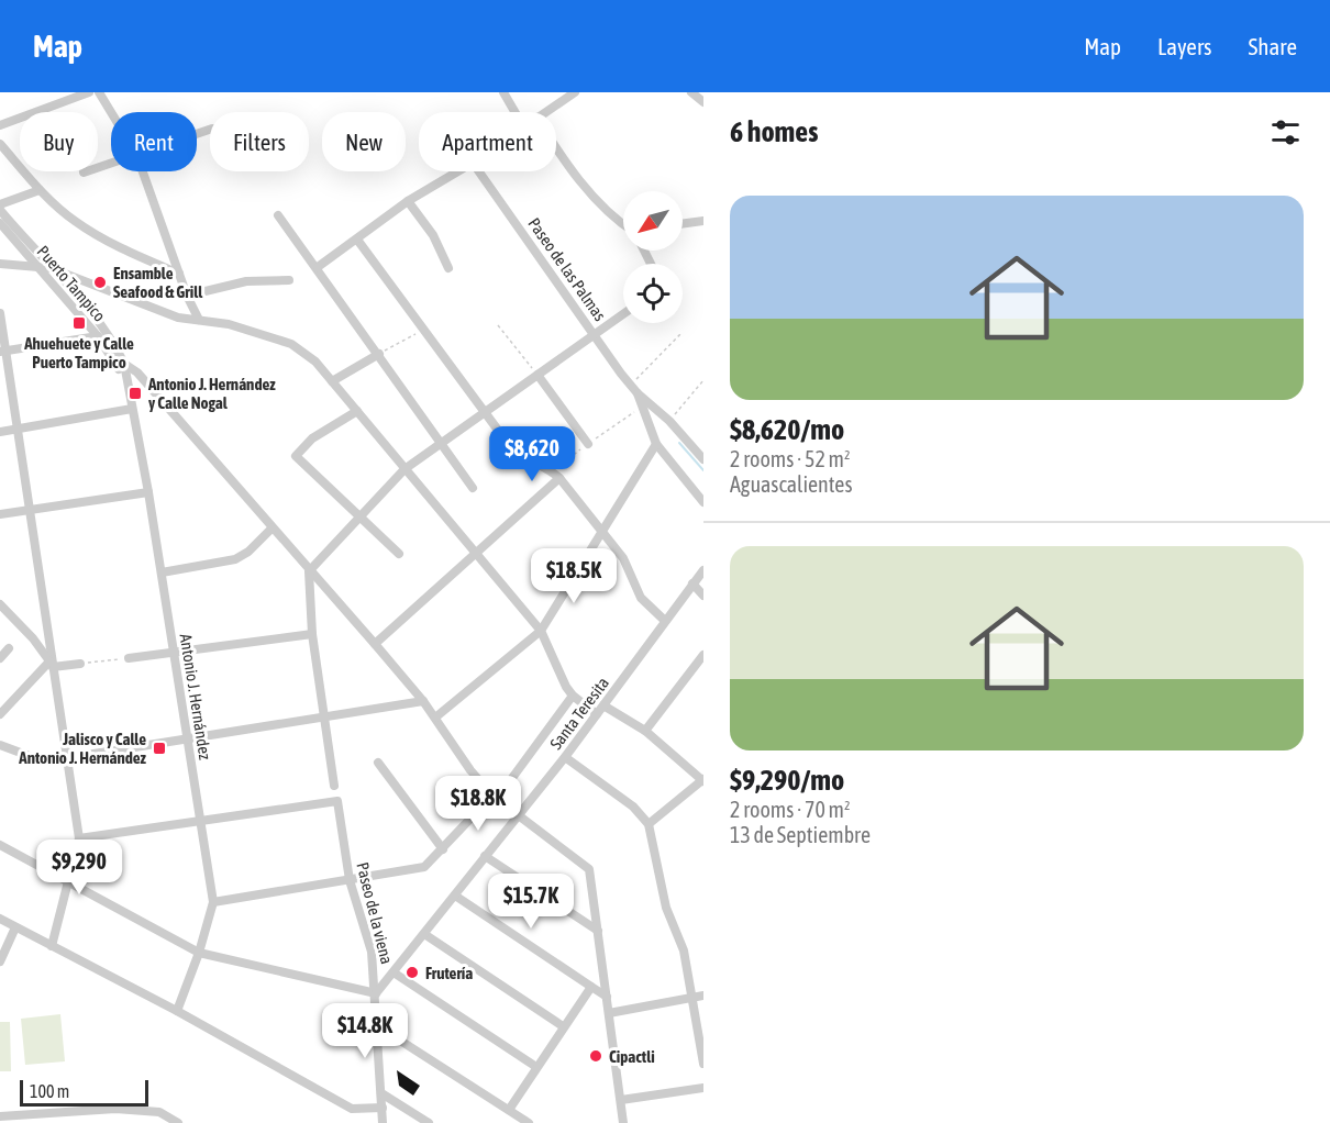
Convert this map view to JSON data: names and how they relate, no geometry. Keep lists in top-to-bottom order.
{
  "streets": {
    "street": [
      "Paseo de las Palmas",
      "Puerto Tampico",
      "Antonio J. Hernández",
      "Santa Teresita",
      "Paseo de la viena"
    ]
  },
  "crossings": [
    ["Puerto Tampico", "Antonio J. Hernández"],
    ["Antonio J. Hernández", "Paseo de la viena"],
    ["Santa Teresita", "Paseo de la viena"]
  ],
  "places": {
    "other": ["Ensamble Seafood & Grill", "Frutería", "Cipactli"],
    "transit": ["Ahuehuete y Calle Puerto Tampico", "Antonio J. Hernández y Calle Nogal", "Jalisco y Calle Antonio J. Hernández"]
  },
  "scale_bar": "100 m",
  "north": "bottom left",
  "page": {
    "header": "Map",
    "nav": ["Map", "Layers", "Share"],
    "heading": "6 homes",
    "chip": [
      "Buy",
      "Rent",
      "Filters",
      "New",
      "Apartment"
    ],
    "list": [
      {
        "name": "$8,620/mo",
        "note": "2 rooms · 52 m² · Aguascalientes"
      },
      {
        "name": "$9,290/mo",
        "note": "2 rooms · 70 m² · 13 de Septiembre"
      }
    ],
    "price": [
      "$8,620",
      "$18.5K",
      "$18.8K",
      "$9,290",
      "$15.7K",
      "$14.8K"
    ],
    "scale": "100 m"
  }
}
